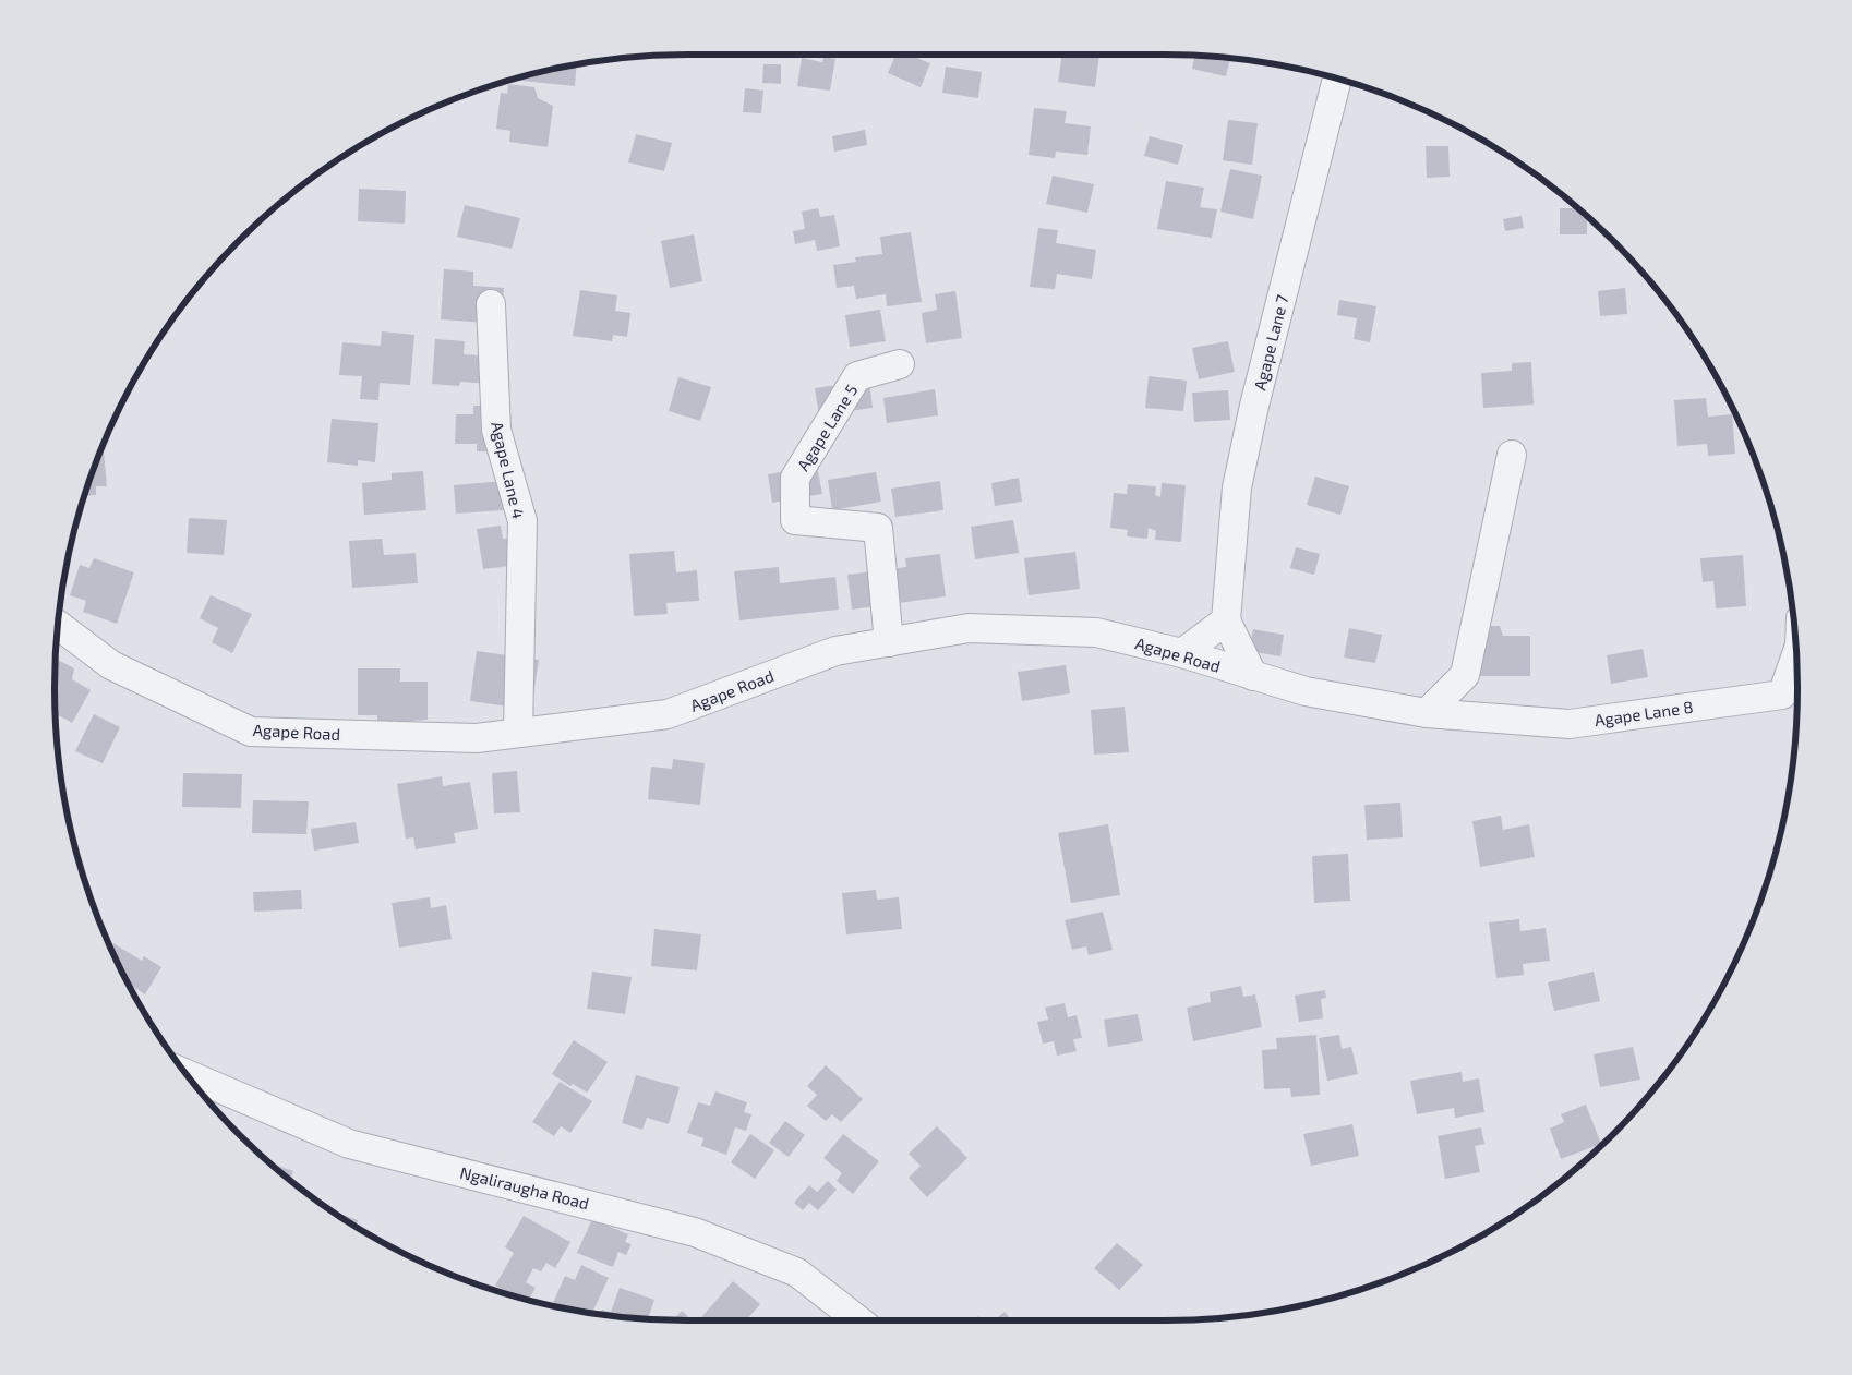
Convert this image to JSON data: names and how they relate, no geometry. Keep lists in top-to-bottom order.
{
  "streets": {
    "street": [
      "Agape Lane 7",
      "Agape Lane 5",
      "Agape Lane 4",
      "Agape Road",
      "Agape Lane 8",
      "Ngaliraugha Road"
    ]
  },
  "crossings": [
    ["Agape Lane 5", "Agape Road"],
    ["Agape Lane 4", "Agape Road"],
    ["Agape Road", "Agape Lane 8"]
  ]
}
